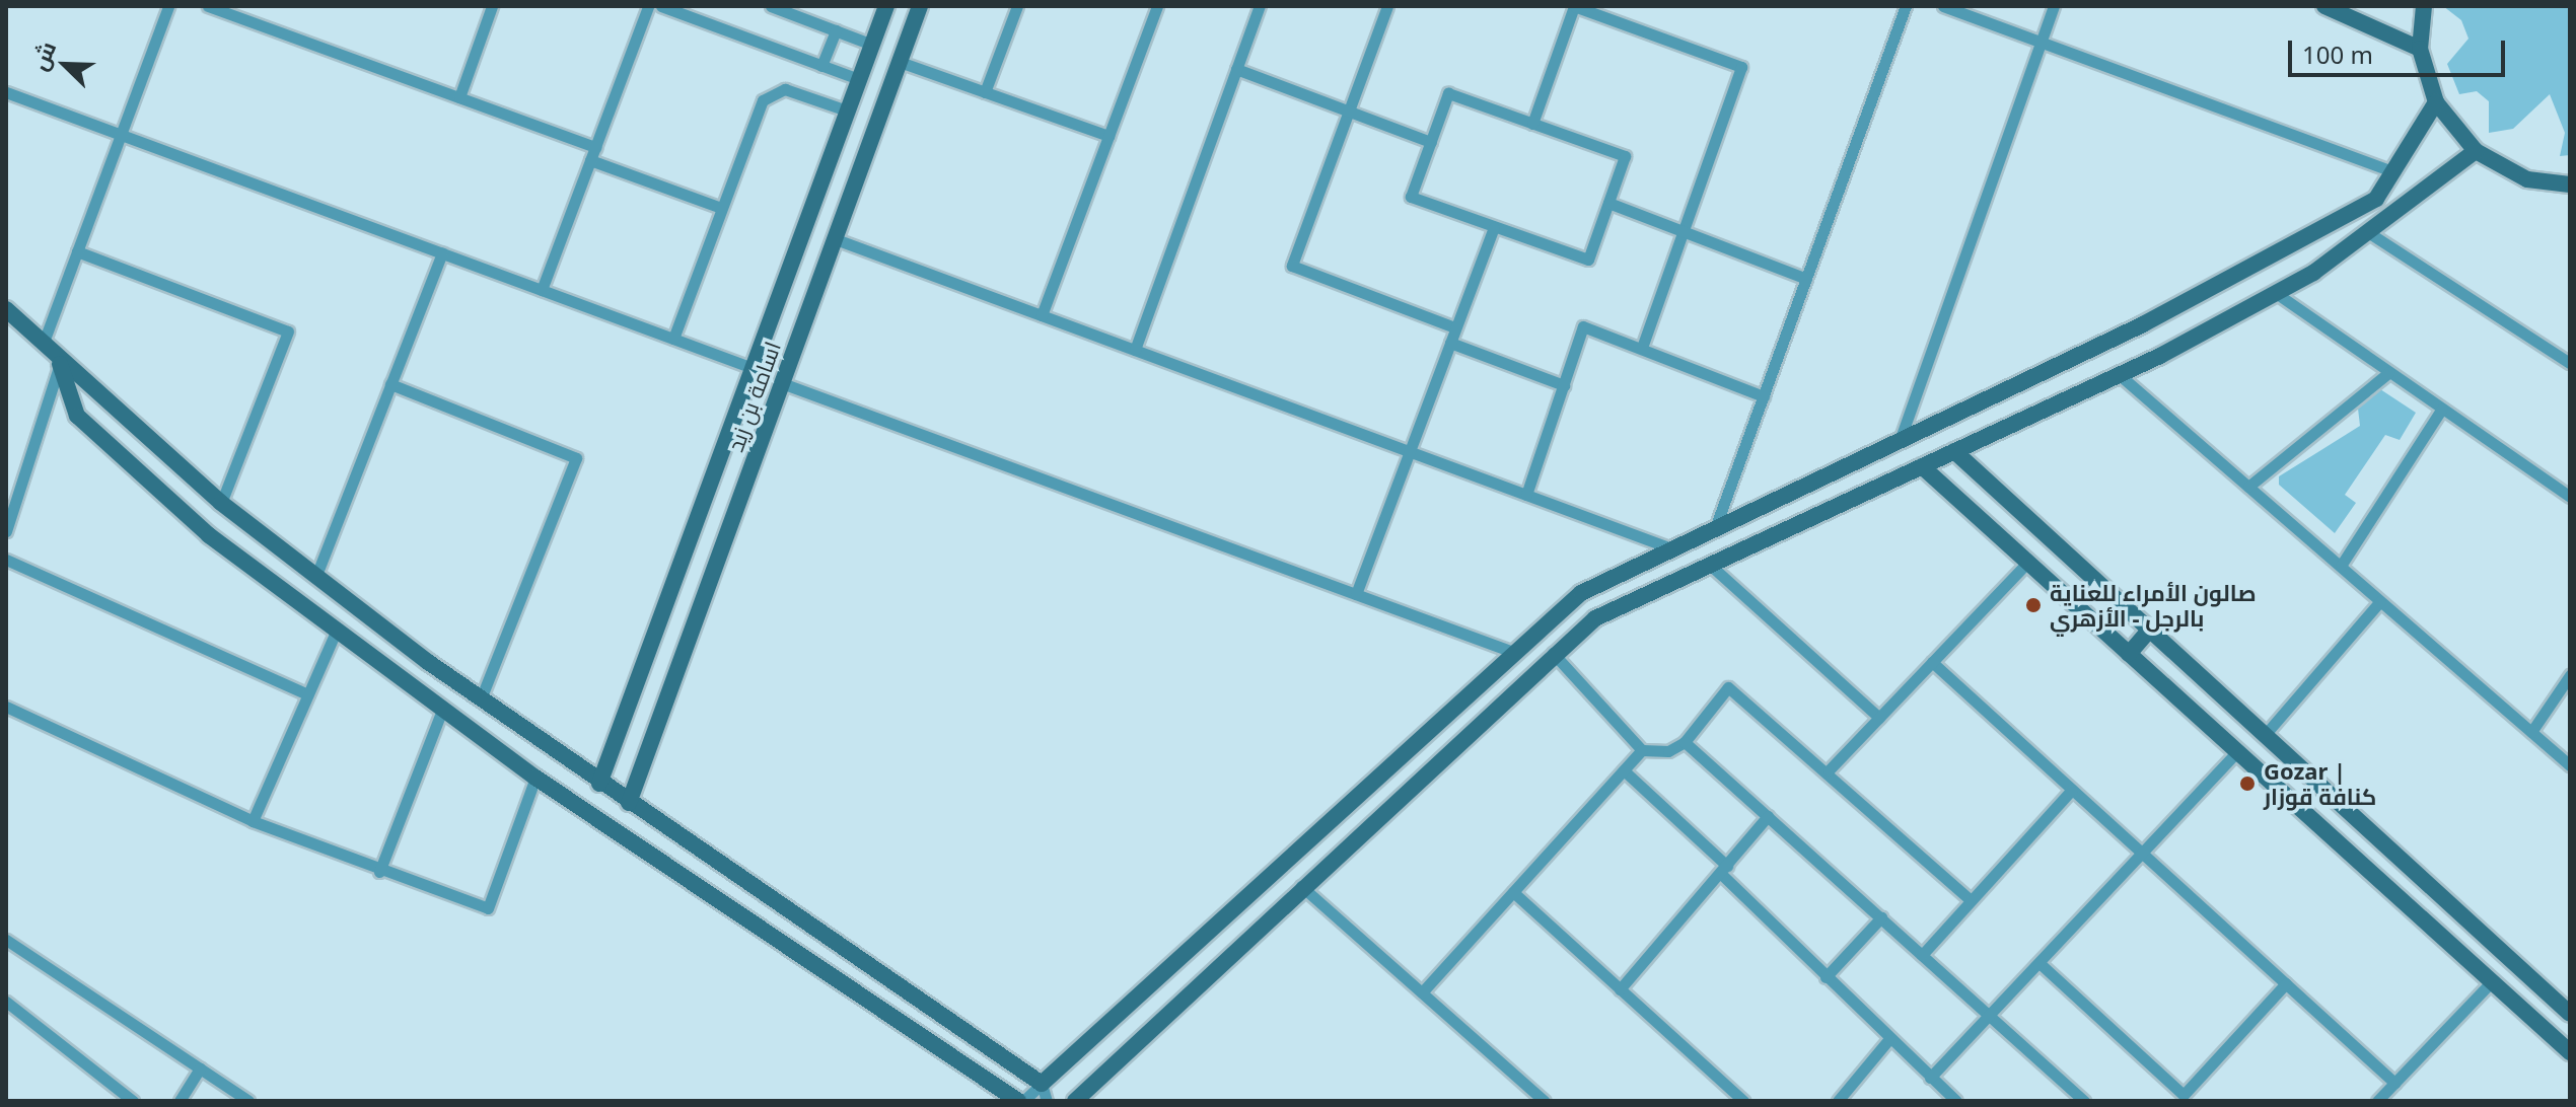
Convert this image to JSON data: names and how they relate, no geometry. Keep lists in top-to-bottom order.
{
  "streets": {
    "main road": ["اسامة بن زید"]
  },
  "places": ["صالون الأمراء للعناية بالرجل - الأزهري", "Gozar | كنافة قوزار"],
  "scale_bar": "100 m",
  "north": "top left"
}
